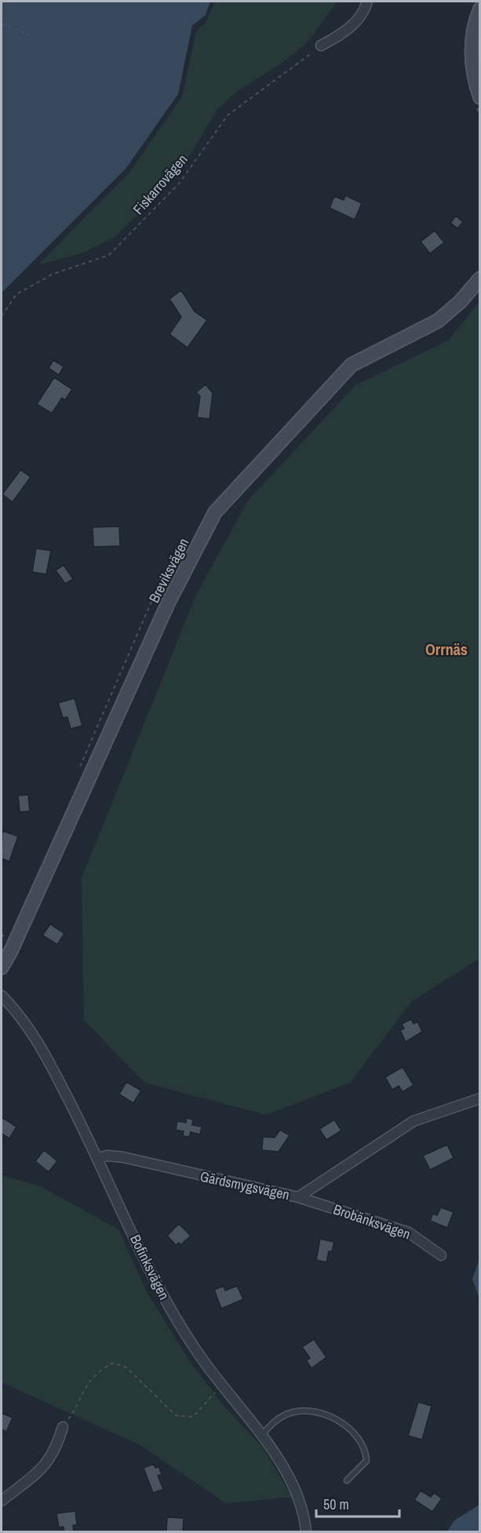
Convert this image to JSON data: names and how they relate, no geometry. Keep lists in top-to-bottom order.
{
  "streets": {
    "main road": ["Breviksvägen"],
    "street": ["Gärdsmygsvägen", "Brobänksvägen", "Bofinksvägen"],
    "path": ["Fiskarrovägen"]
  },
  "crossings": [
    ["Gärdsmygsvägen", "Brobänksvägen"],
    ["Gärdsmygsvägen", "Bofinksvägen"]
  ],
  "districts": ["Orrnäs"],
  "scale_bar": "50 m"
}
